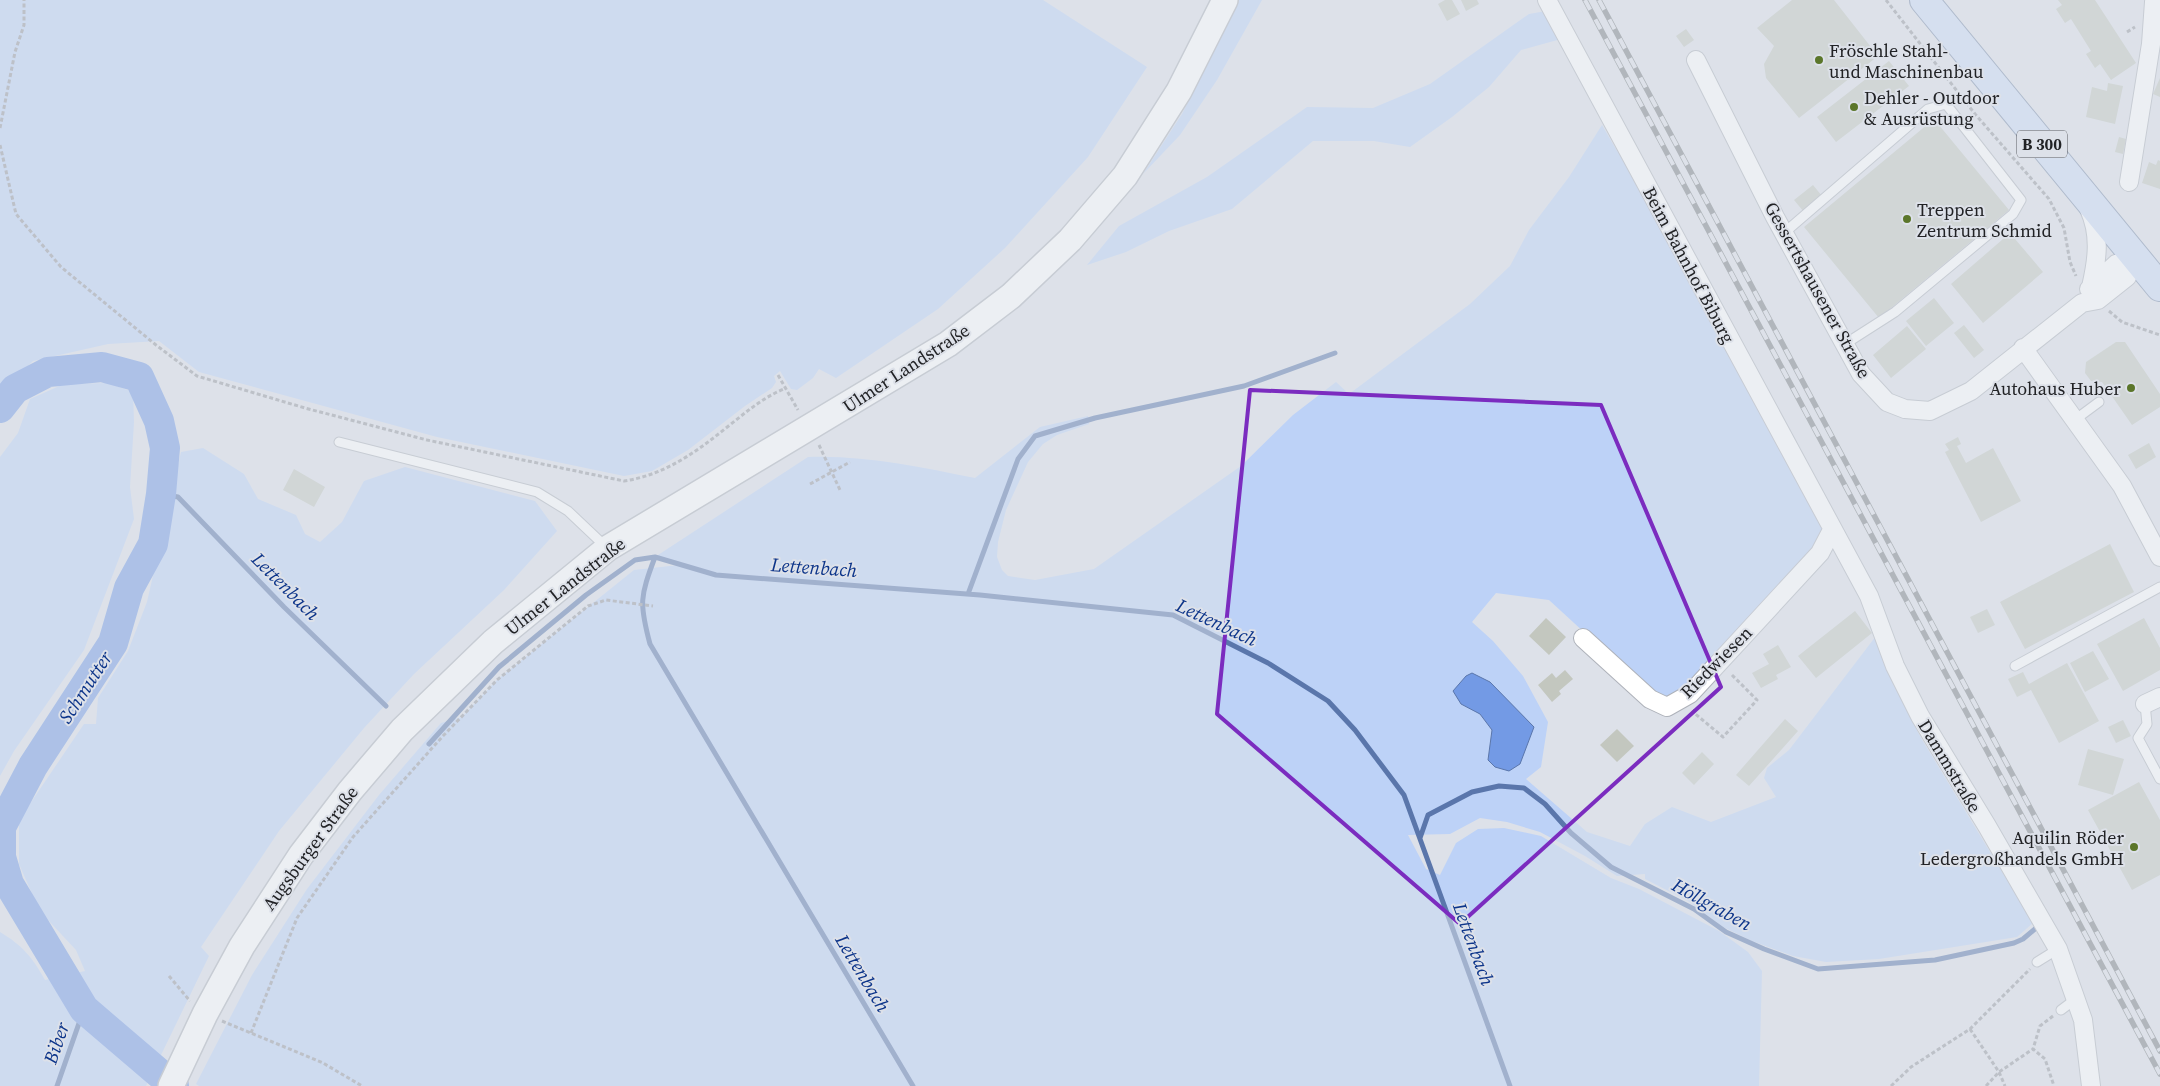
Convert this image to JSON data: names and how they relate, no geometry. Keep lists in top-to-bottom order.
{
  "streets": {
    "main road": ["B 300", "Ulmer Landstraße", "Augsburger Straße"],
    "street": [
      "Beim Bahnhof Biburg",
      "Gessertshausener Straße",
      "Riedwiesen",
      "Dammstraße"
    ]
  },
  "crossings": [
    ["B 300", "Gessertshausener Straße"],
    ["Beim Bahnhof Biburg", "Riedwiesen"],
    ["Beim Bahnhof Biburg", "Dammstraße"],
    ["Ulmer Landstraße", "Augsburger Straße"],
    ["Riedwiesen", "Dammstraße"]
  ],
  "water": [
    "Lettenbach",
    "Schmutter",
    "Höllgraben",
    "Biber"
  ],
  "places": [
    "Fröschle Stahl- und Maschinenbau",
    "Dehler - Outdoor & Ausrüstung",
    "Treppen Zentrum Schmid",
    "Autohaus Huber",
    "Aquilin Röder Ledergroßhandels GmbH"
  ]
}
